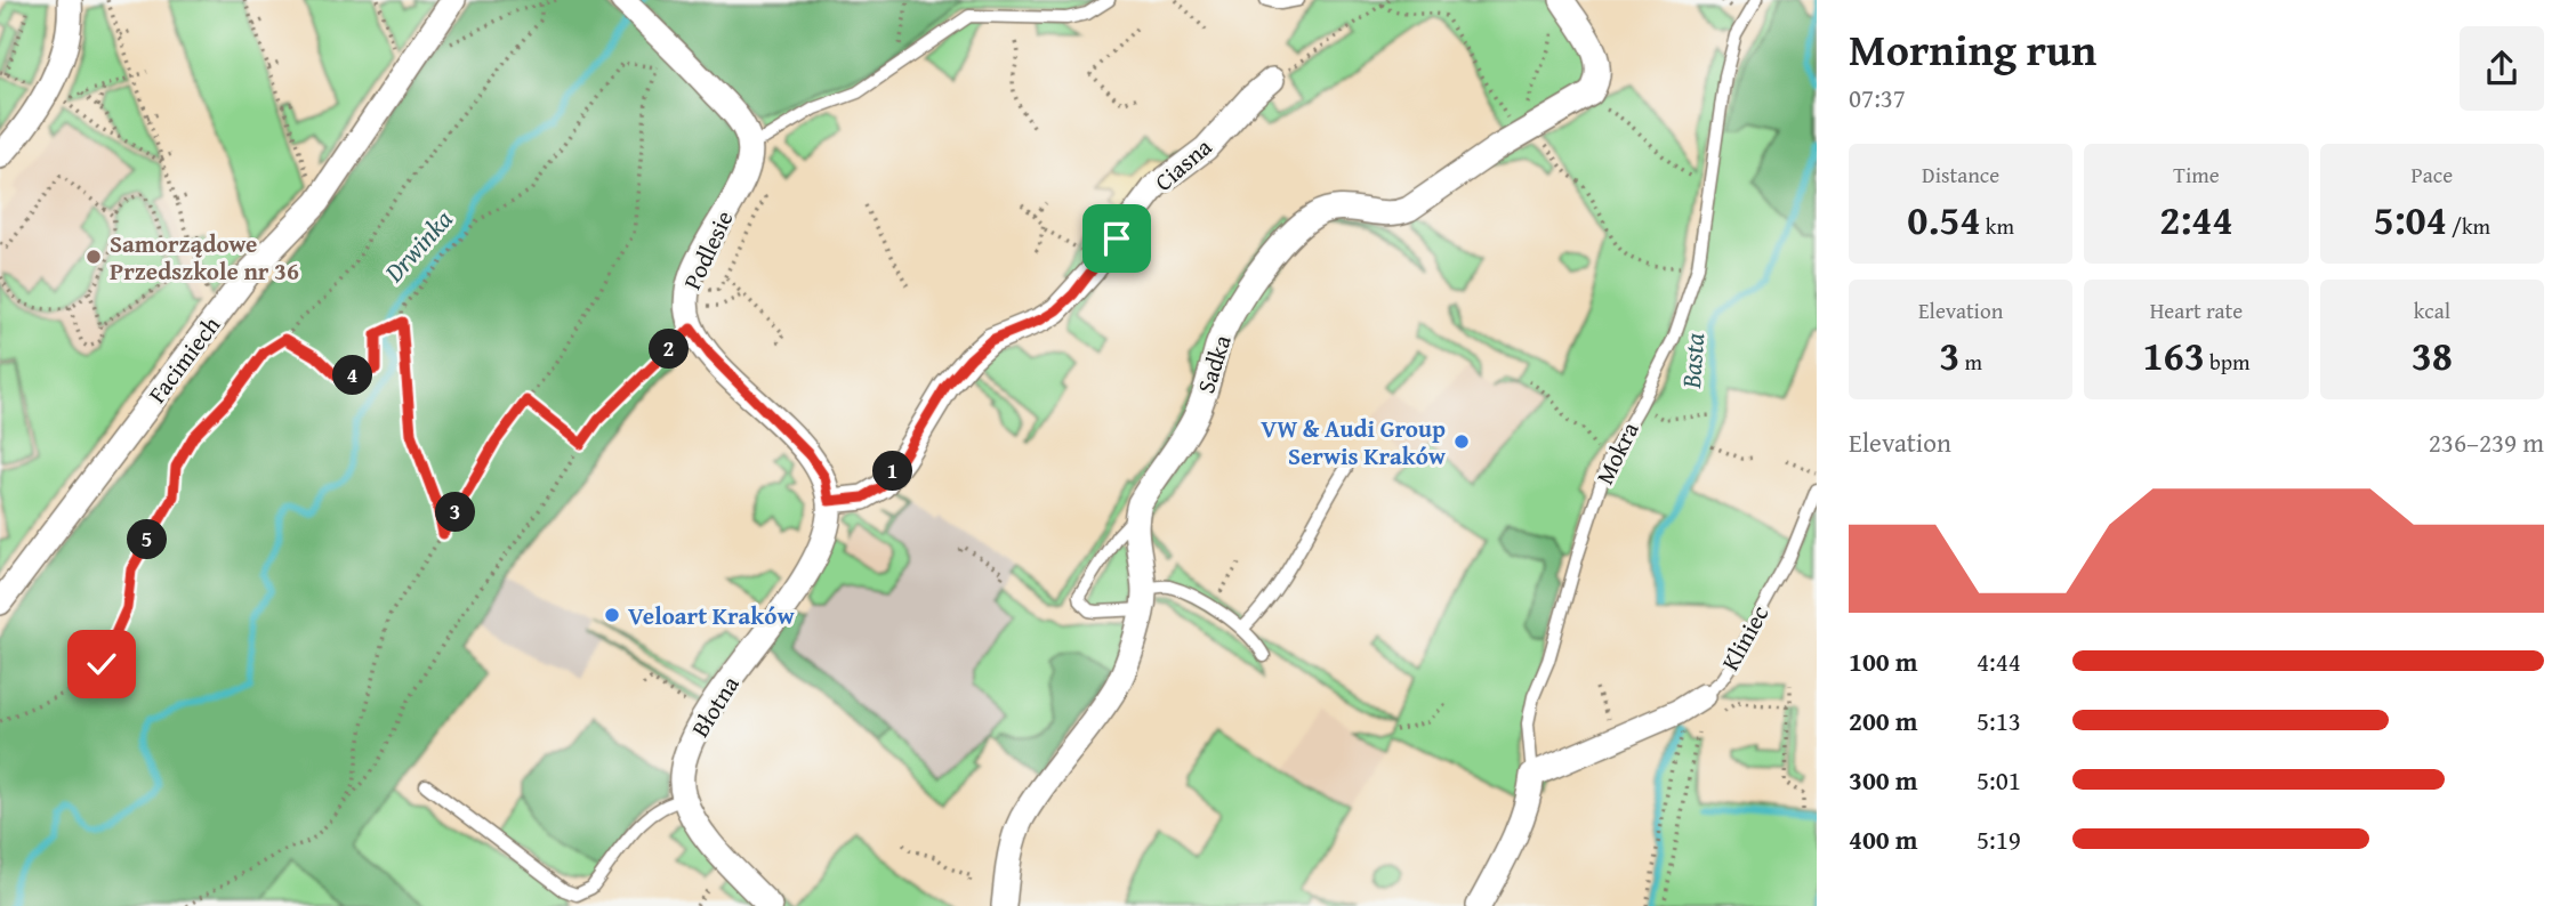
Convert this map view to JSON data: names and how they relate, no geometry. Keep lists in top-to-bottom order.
{
  "streets": {
    "street": [
      "Ciasna",
      "Podlesie",
      "Facimiech",
      "Sadka",
      "Mokra",
      "Kliniec",
      "Błotna"
    ]
  },
  "crossings": [
    ["Ciasna", "Błotna"],
    ["Mokra", "Kliniec"]
  ],
  "water": ["Drwinka", "Basta"],
  "places": ["Samorządowe Przedszkole nr 36", "VW & Audi Group Serwis Kraków", "Veloart Kraków"],
  "page": {
    "heading": ["Morning run", "07:37"],
    "stats": [
      ["Distance", "0.54 km"],
      ["Time", "2:44"],
      ["Pace", "5:04 /km"],
      ["Elevation", "3 m"],
      ["Heart rate", "163 bpm"],
      ["kcal", "38"]
    ],
    "pins": [
      "2",
      "4",
      "1",
      "3",
      "5"
    ],
    "chart": ["Elevation", "236–239 m"],
    "list": [
      {
        "name": "100 m",
        "note": "4:44"
      },
      {
        "name": "200 m",
        "note": "5:13"
      },
      {
        "name": "300 m",
        "note": "5:01"
      },
      {
        "name": "400 m",
        "note": "5:19"
      }
    ]
  }
}
